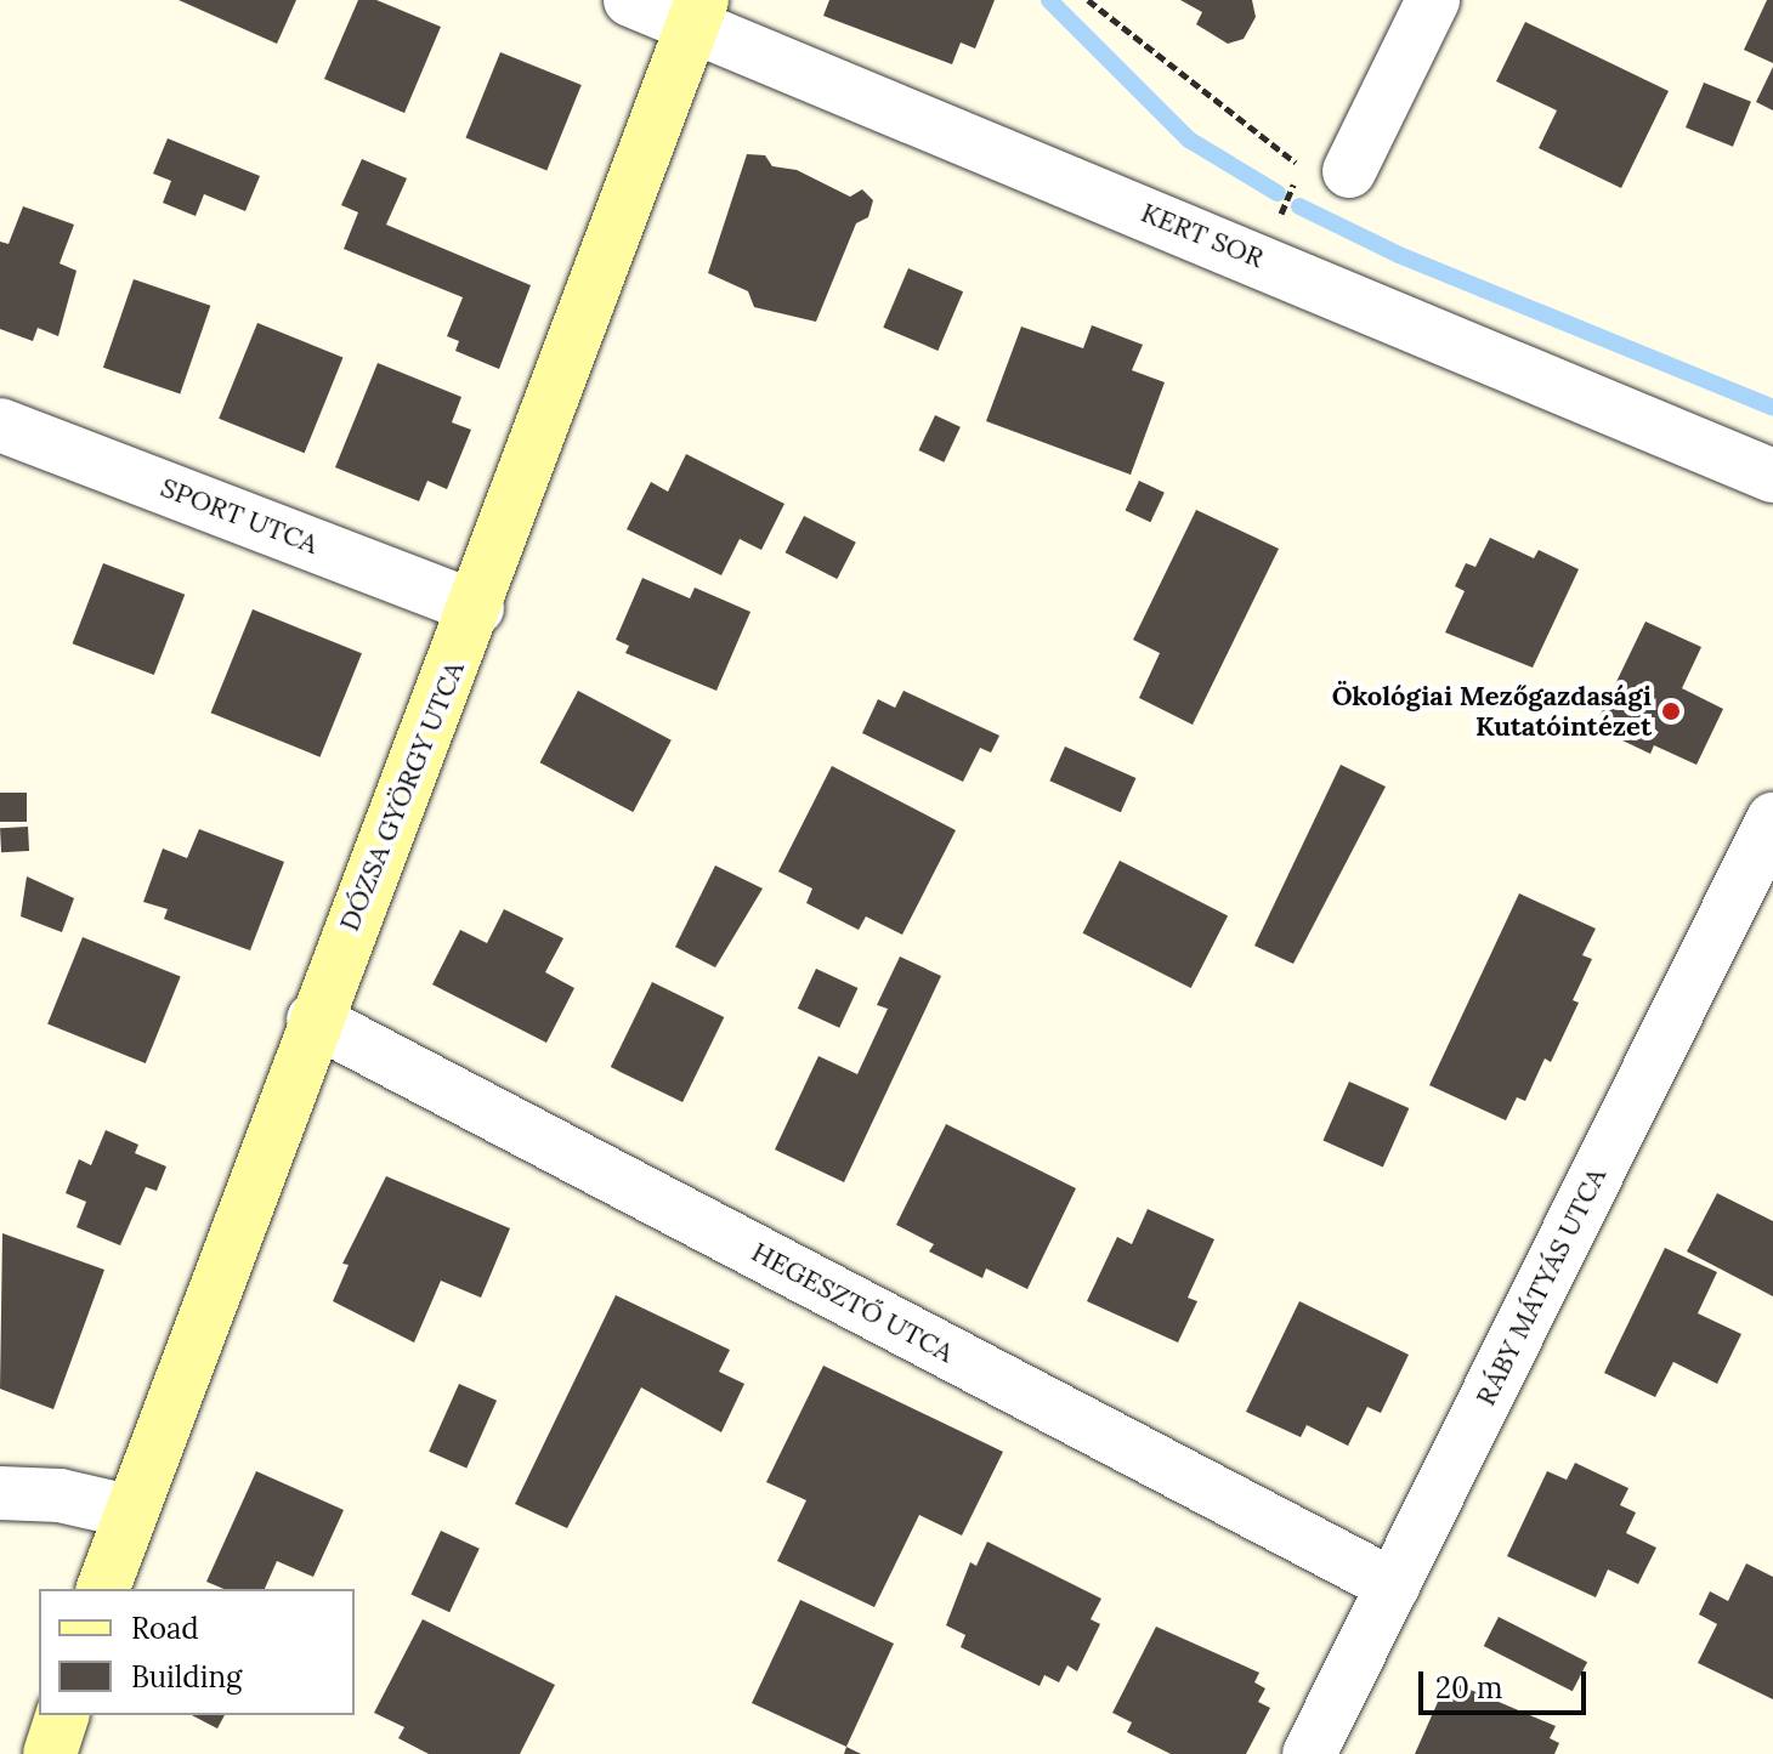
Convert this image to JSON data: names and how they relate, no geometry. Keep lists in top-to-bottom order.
{
  "streets": {
    "street": [
      "KERT SOR",
      "SPORT UTCA",
      "DÓZSA GYÖRGY UTCA",
      "RÁBY MÁTYÁS UTCA",
      "HEGESZTŐ UTCA"
    ]
  },
  "crossings": [
    ["KERT SOR", "DÓZSA GYÖRGY UTCA"],
    ["SPORT UTCA", "DÓZSA GYÖRGY UTCA"],
    ["DÓZSA GYÖRGY UTCA", "HEGESZTŐ UTCA"],
    ["RÁBY MÁTYÁS UTCA", "HEGESZTŐ UTCA"]
  ],
  "places": ["Ökológiai Mezőgazdasági Kutatóintézet"],
  "legend": ["Road", "Building"],
  "scale_bar": "20 m"
}
